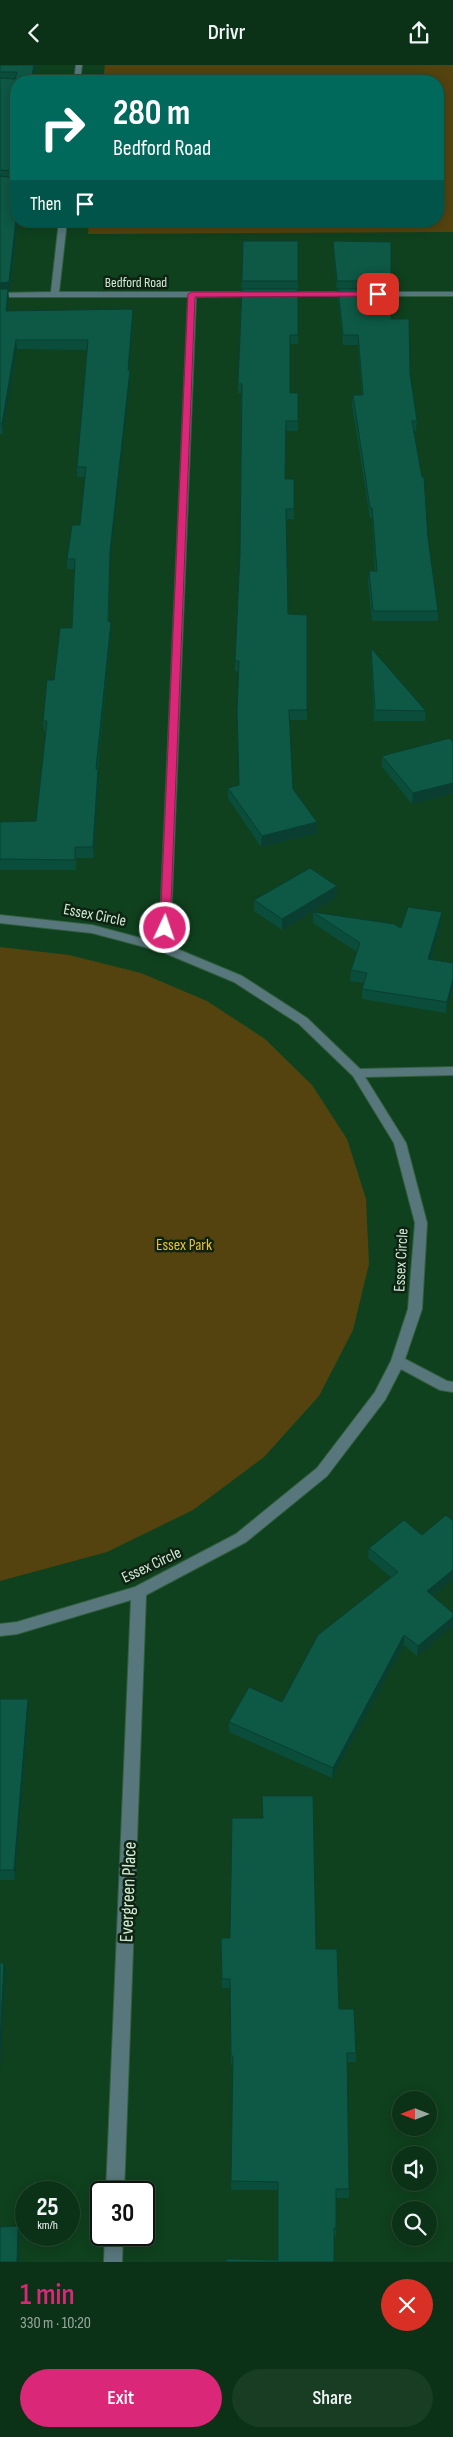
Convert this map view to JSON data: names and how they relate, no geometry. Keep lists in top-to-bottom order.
{
  "streets": {
    "street": ["Bedford Road", "Essex Circle", "Evergreen Place"]
  },
  "crossings": [
    ["Essex Circle", "Evergreen Place"]
  ],
  "parks": ["Essex Park"],
  "north": "left",
  "page": {
    "header": "Drivr",
    "turn": ["280 m", "Bedford Road"],
    "then": "Then",
    "speed": "25 km/h",
    "limit": "30",
    "heading": ["1 min", "330 m · 10:20"],
    "buttons": ["Exit", "Share"]
  }
}
